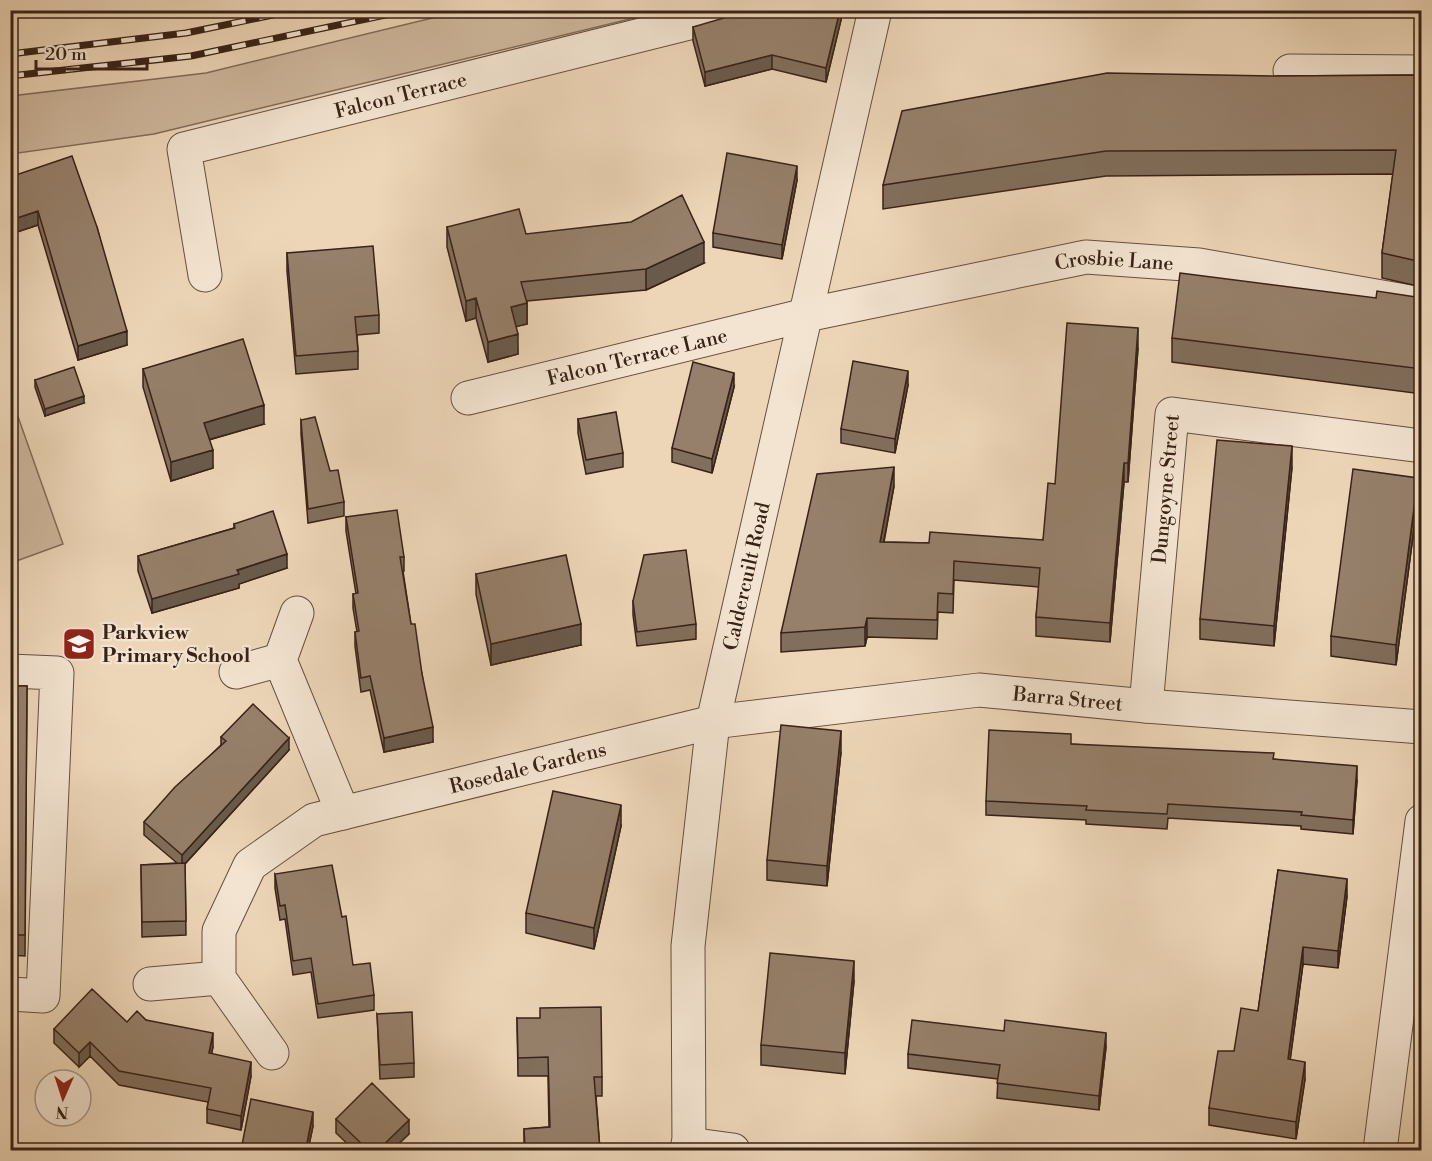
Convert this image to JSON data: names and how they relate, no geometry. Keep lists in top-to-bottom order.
{
  "streets": {
    "street": [
      "Falcon Terrace",
      "Crosbie Lane",
      "Falcon Terrace Lane",
      "Dungoyne Street",
      "Caldercuilt Road",
      "Barra Street",
      "Rosedale Gardens"
    ]
  },
  "crossings": [
    ["Crosbie Lane", "Falcon Terrace Lane"],
    ["Crosbie Lane", "Caldercuilt Road"],
    ["Falcon Terrace Lane", "Caldercuilt Road"],
    ["Dungoyne Street", "Barra Street"],
    ["Caldercuilt Road", "Barra Street"],
    ["Caldercuilt Road", "Rosedale Gardens"],
    ["Barra Street", "Rosedale Gardens"]
  ],
  "places": {
    "school or university": ["Parkview Primary School"]
  },
  "scale_bar": "20 m",
  "north": "bottom"
}
